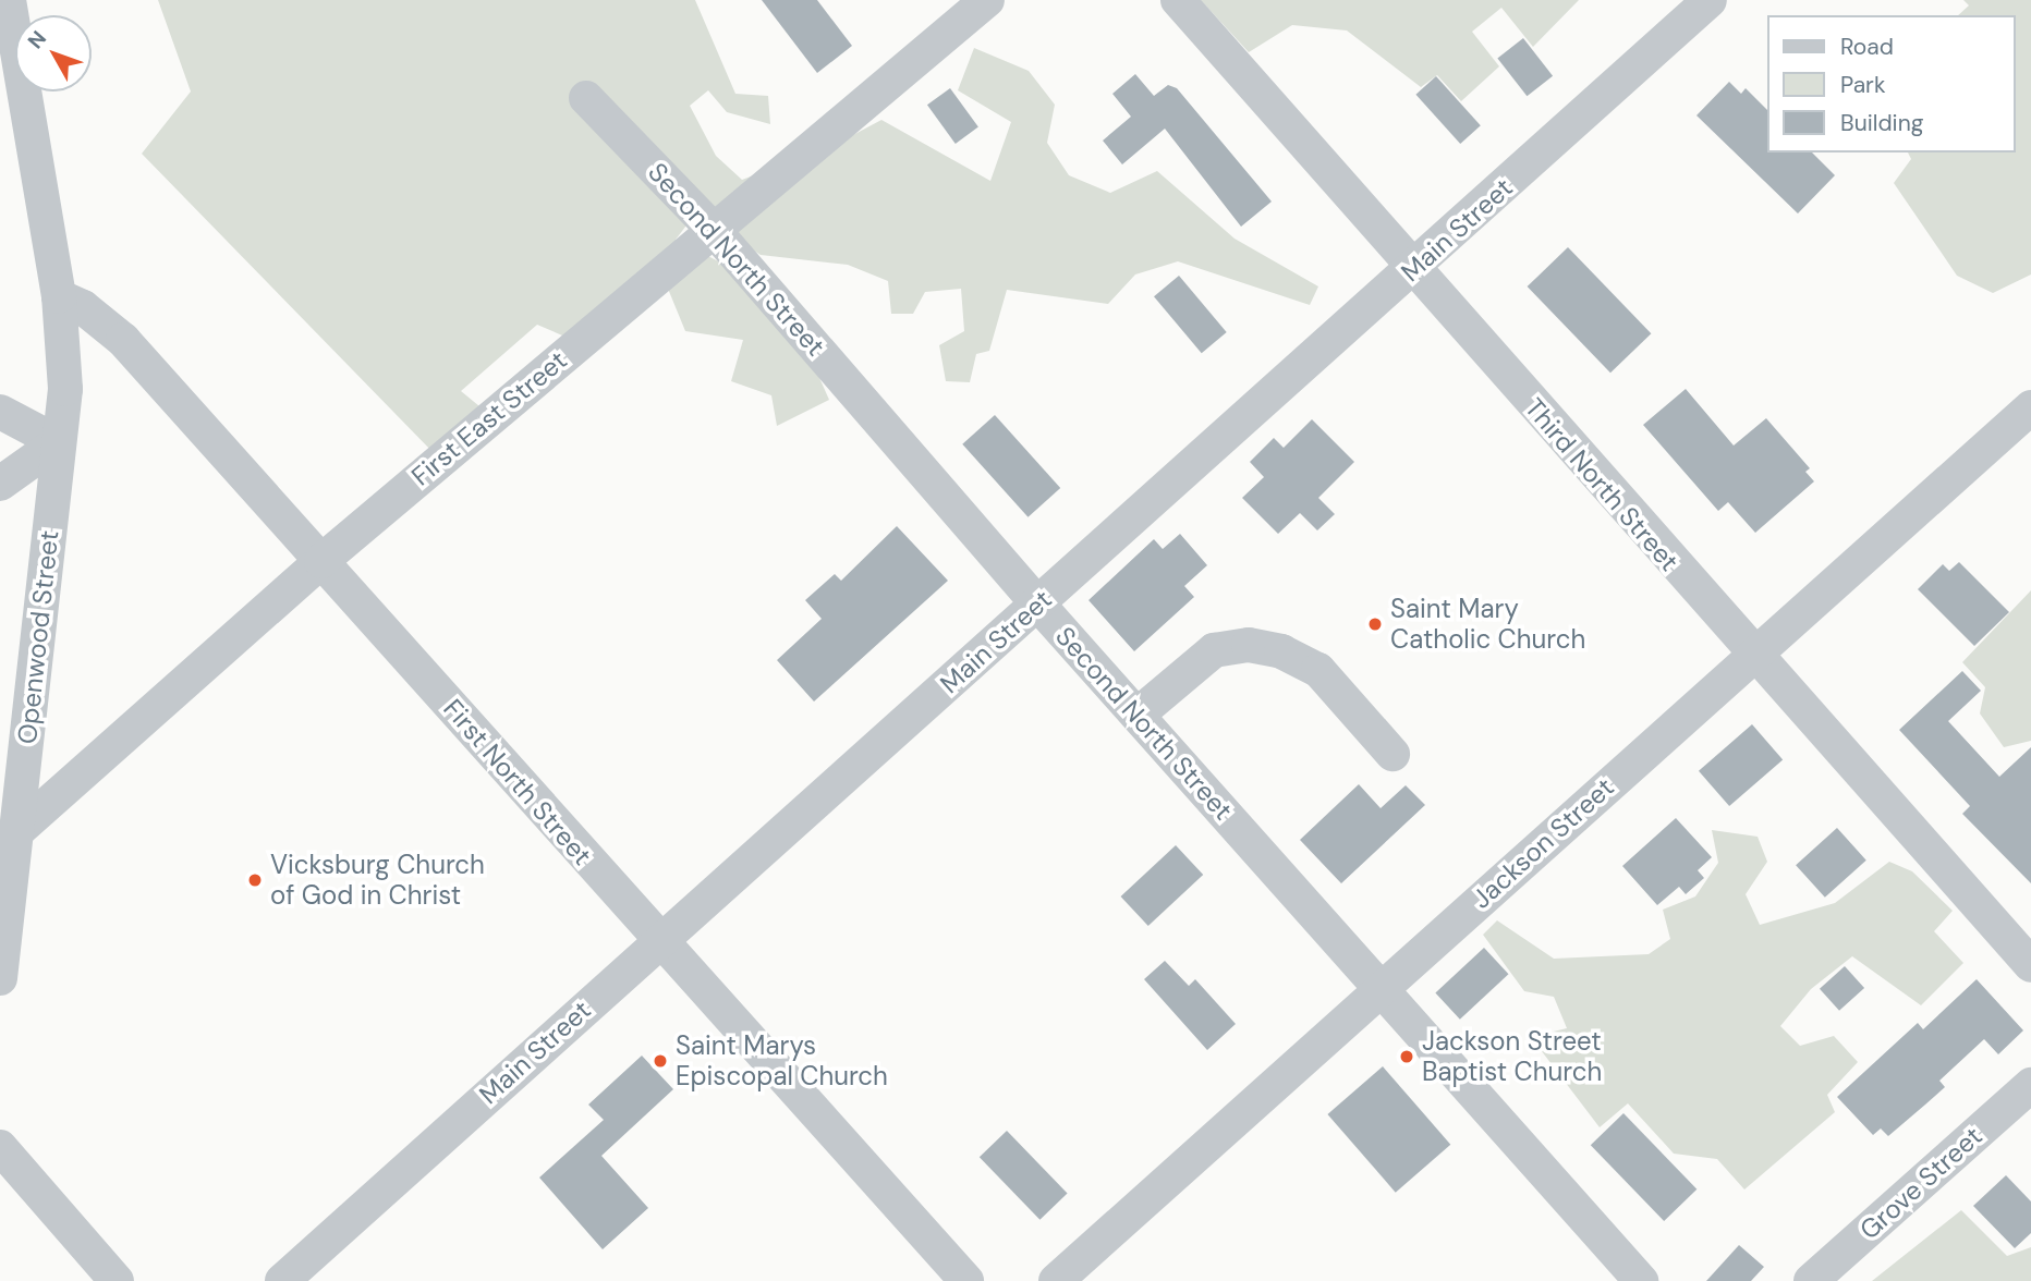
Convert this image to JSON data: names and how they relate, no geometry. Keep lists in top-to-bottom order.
{
  "streets": {
    "street": [
      "Main Street",
      "Second North Street",
      "First East Street",
      "Third North Street",
      "Openwood Street",
      "First North Street",
      "Jackson Street",
      "Grove Street"
    ]
  },
  "crossings": [
    ["Main Street", "Second North Street"],
    ["Main Street", "Third North Street"],
    ["Main Street", "First North Street"],
    ["Second North Street", "First East Street"],
    ["Second North Street", "Jackson Street"],
    ["First East Street", "Openwood Street"],
    ["First East Street", "First North Street"],
    ["Third North Street", "Jackson Street"],
    ["Openwood Street", "First North Street"]
  ],
  "places": [
    "Saint Mary Catholic Church",
    "Vicksburg Church of God in Christ",
    "Jackson Street Baptist Church",
    "Saint Marys Episcopal Church"
  ],
  "legend": ["Road", "Park", "Building"],
  "north": "top left"
}
